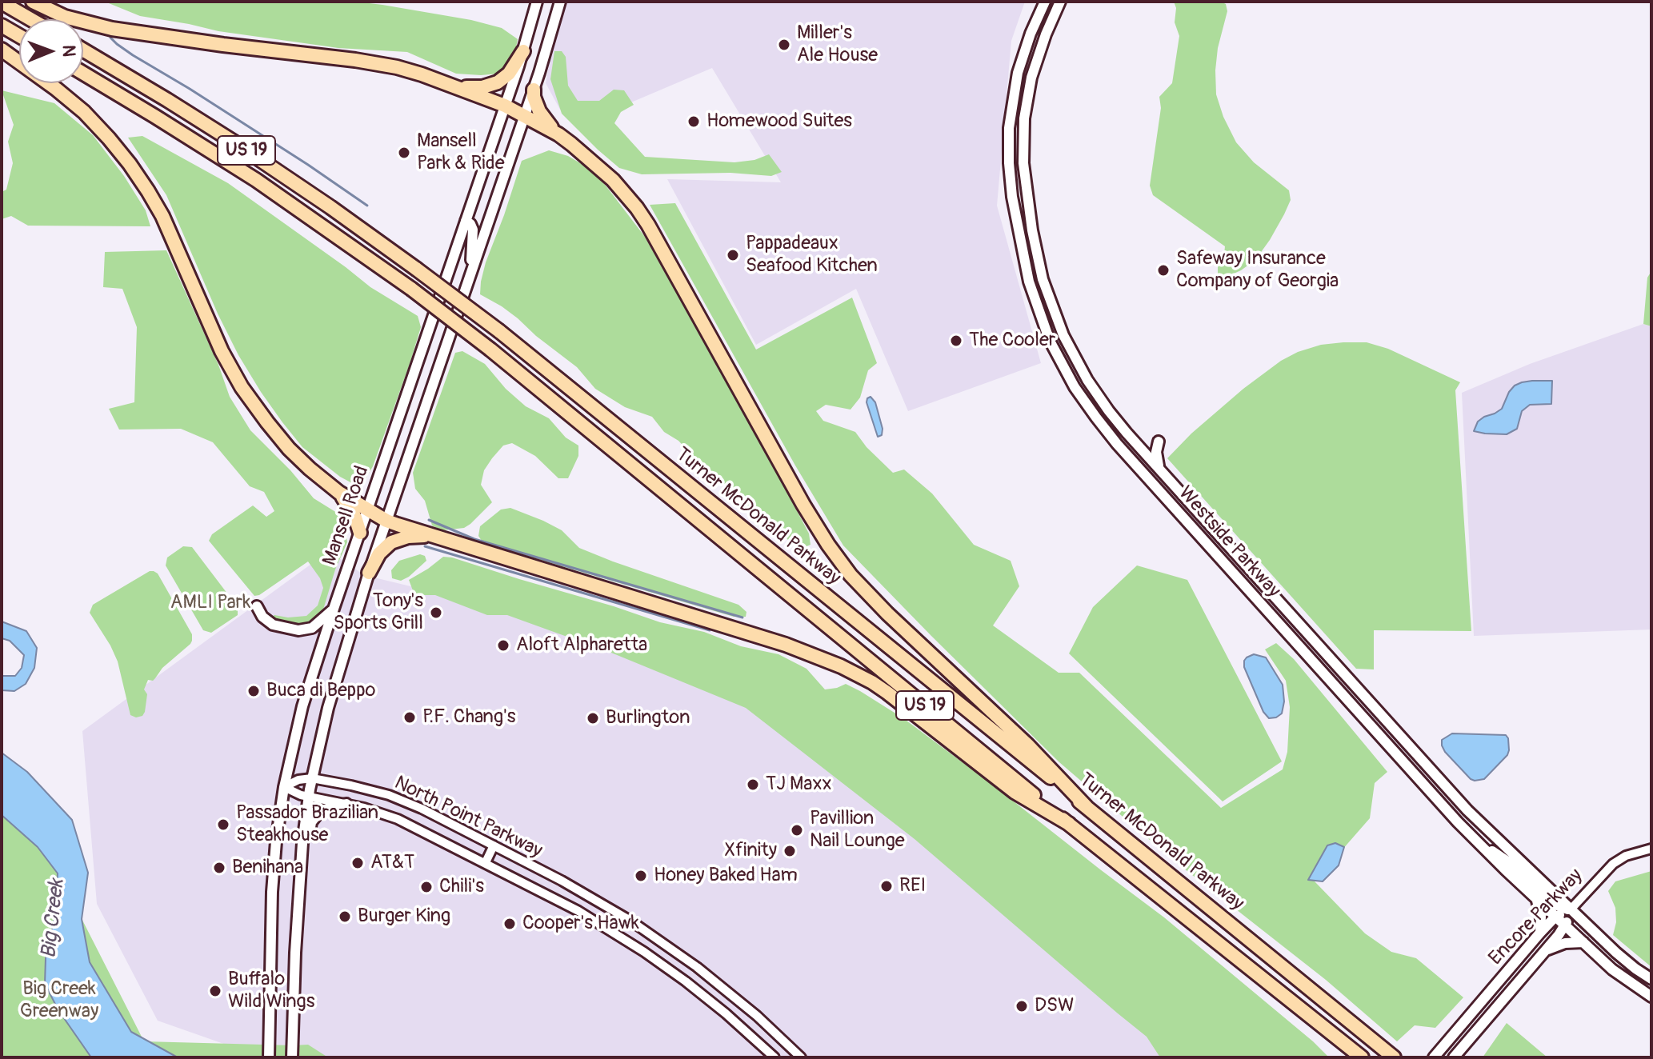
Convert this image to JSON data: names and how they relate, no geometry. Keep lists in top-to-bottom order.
{
  "streets": {
    "highway": ["US 19", "Turner McDonald Parkway"],
    "main road": ["Mansell Road", "Westside Parkway", "Encore Parkway"],
    "street": ["North Point Parkway"]
  },
  "crossings": [
    ["Mansell Road", "North Point Parkway"],
    ["Westside Parkway", "Encore Parkway"]
  ],
  "water": ["Big Creek"],
  "parks": ["AMLI Park", "Big Creek Greenway"],
  "places": [
    "Miller's Ale House",
    "Homewood Suites",
    "Mansell Park & Ride",
    "Pappadeaux Seafood Kitchen",
    "Safeway Insurance Company of Georgia",
    "The Cooler",
    "Tony's Sports Grill",
    "Aloft Alpharetta",
    "Buca di Beppo",
    "P.F. Chang's",
    "Burlington",
    "TJ Maxx",
    "Passador Brazilian Steakhouse",
    "Pavillion Nail Lounge",
    "Xfinity",
    "AT&T",
    "Benihana",
    "Honey Baked Ham",
    "REI",
    "Chili's",
    "Burger King",
    "Cooper's Hawk",
    "Buffalo Wild Wings",
    "DSW"
  ],
  "north": "right"
}
